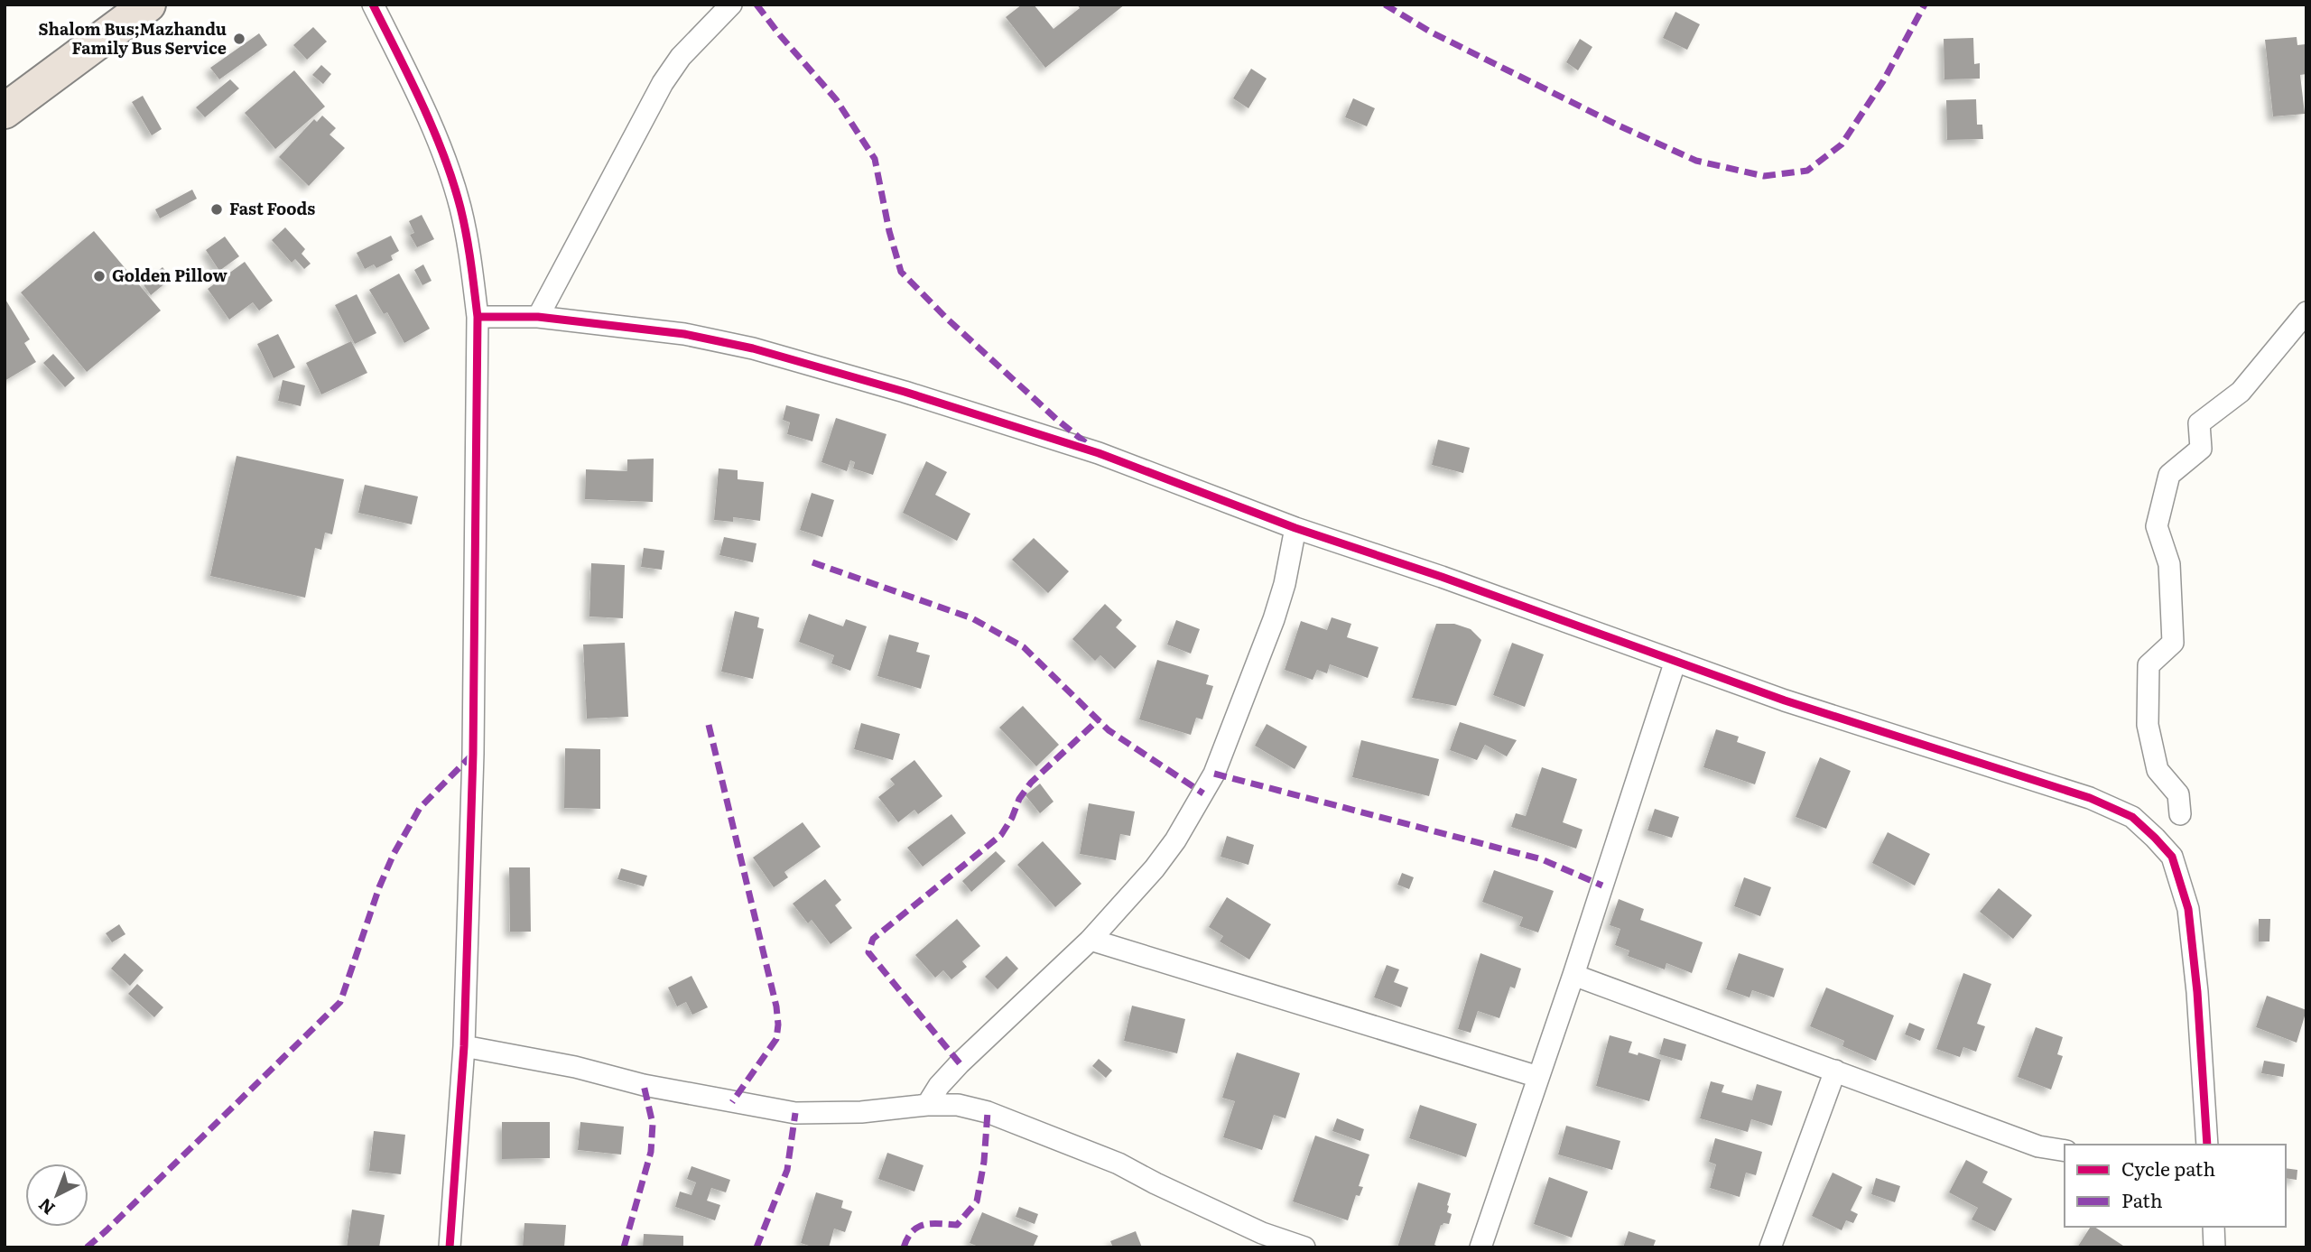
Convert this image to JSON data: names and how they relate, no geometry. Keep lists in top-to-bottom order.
{
  "places": ["Shalom Bus;Mazhandu Family Bus Service", "Fast Foods", "Golden Pillow"],
  "legend": ["Cycle path", "Path"],
  "north": "bottom left"
}
